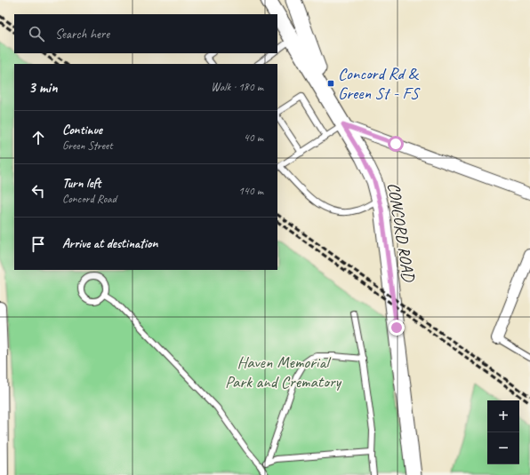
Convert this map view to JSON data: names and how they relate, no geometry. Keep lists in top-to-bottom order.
{
  "streets": {
    "main road": ["CONCORD ROAD"]
  },
  "parks": ["Haven Memorial Park and Crematory"],
  "places": {
    "transit": ["Concord Rd & Green St - FS"]
  },
  "page": {
    "search": "Search here",
    "heading": ["3 min", "Walk · 180 m"],
    "list": [
      ["Continue", "Green Street", "40 m"],
      ["Turn left", "Concord Road", "140 m"],
      "Arrive at destination"
    ],
    "map_buttons": ["+", "−"]
  }
}
